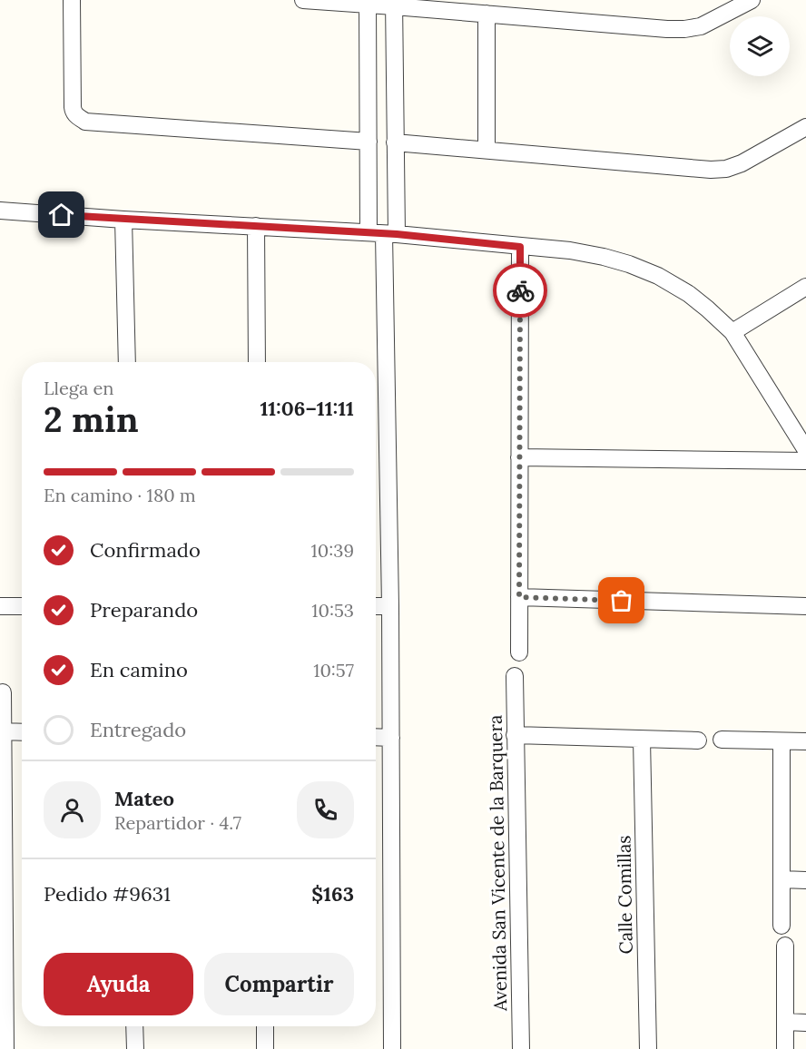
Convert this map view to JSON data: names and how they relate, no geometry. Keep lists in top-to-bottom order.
{
  "streets": {
    "street": ["Avenida San Vicente de la Barquera", "Calle Comillas"]
  },
  "page": {
    "heading": ["2 min", "Llega en", "11:06–11:11"],
    "panel": [
      "Mateo",
      "Repartidor · 4.7",
      "Pedido #9631",
      "$163"
    ],
    "bar": "En camino · 180 m",
    "list": [
      ["Confirmado", "10:39"],
      ["Preparando", "10:53"],
      ["En camino", "10:57"],
      "Entregado"
    ],
    "buttons": ["Ayuda", "Compartir"]
  }
}
